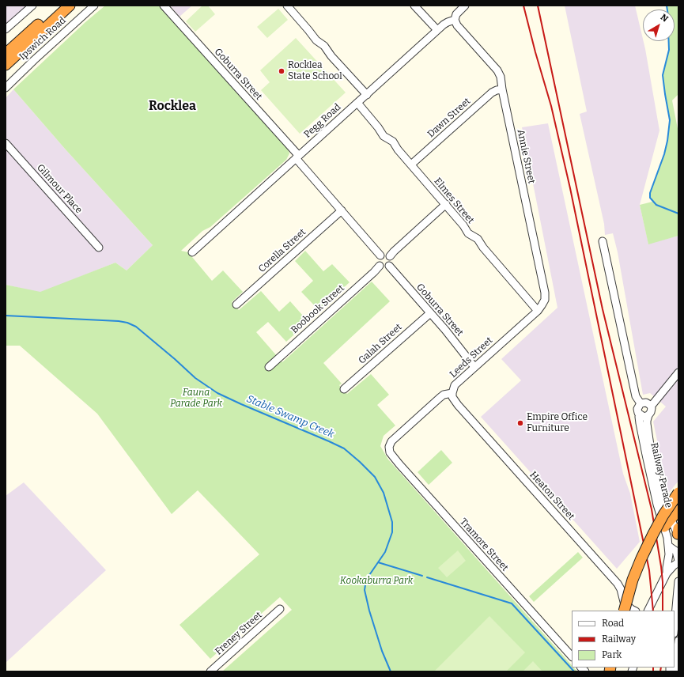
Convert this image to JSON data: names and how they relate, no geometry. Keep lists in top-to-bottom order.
{
  "streets": {
    "street": [
      "Ipswich Road",
      "Goburra Street",
      "Dawn Street",
      "Pegg Road",
      "Annie Street",
      "Gilmour Place",
      "Elmes Street",
      "Corella Street",
      "Boobook Street",
      "Galah Street",
      "Leeds Street",
      "Railway Parade",
      "Heaton Street",
      "Tramore Street",
      "Freney Street"
    ]
  },
  "crossings": [
    ["Goburra Street", "Pegg Road"],
    ["Goburra Street", "Corella Street"],
    ["Goburra Street", "Boobook Street"],
    ["Goburra Street", "Galah Street"],
    ["Goburra Street", "Leeds Street"],
    ["Dawn Street", "Annie Street"],
    ["Dawn Street", "Elmes Street"],
    ["Pegg Road", "Annie Street"],
    ["Pegg Road", "Elmes Street"],
    ["Annie Street", "Elmes Street"],
    ["Annie Street", "Leeds Street"],
    ["Elmes Street", "Leeds Street"],
    ["Leeds Street", "Heaton Street"],
    ["Leeds Street", "Tramore Street"]
  ],
  "districts": ["Rocklea"],
  "water": ["Stable Swamp Creek"],
  "parks": ["Fauna Parade Park", "Kookaburra Park"],
  "places": ["Rocklea State School", "Empire Office Furniture"],
  "legend": ["Road", "Railway", "Park"],
  "north": "top right"
}
